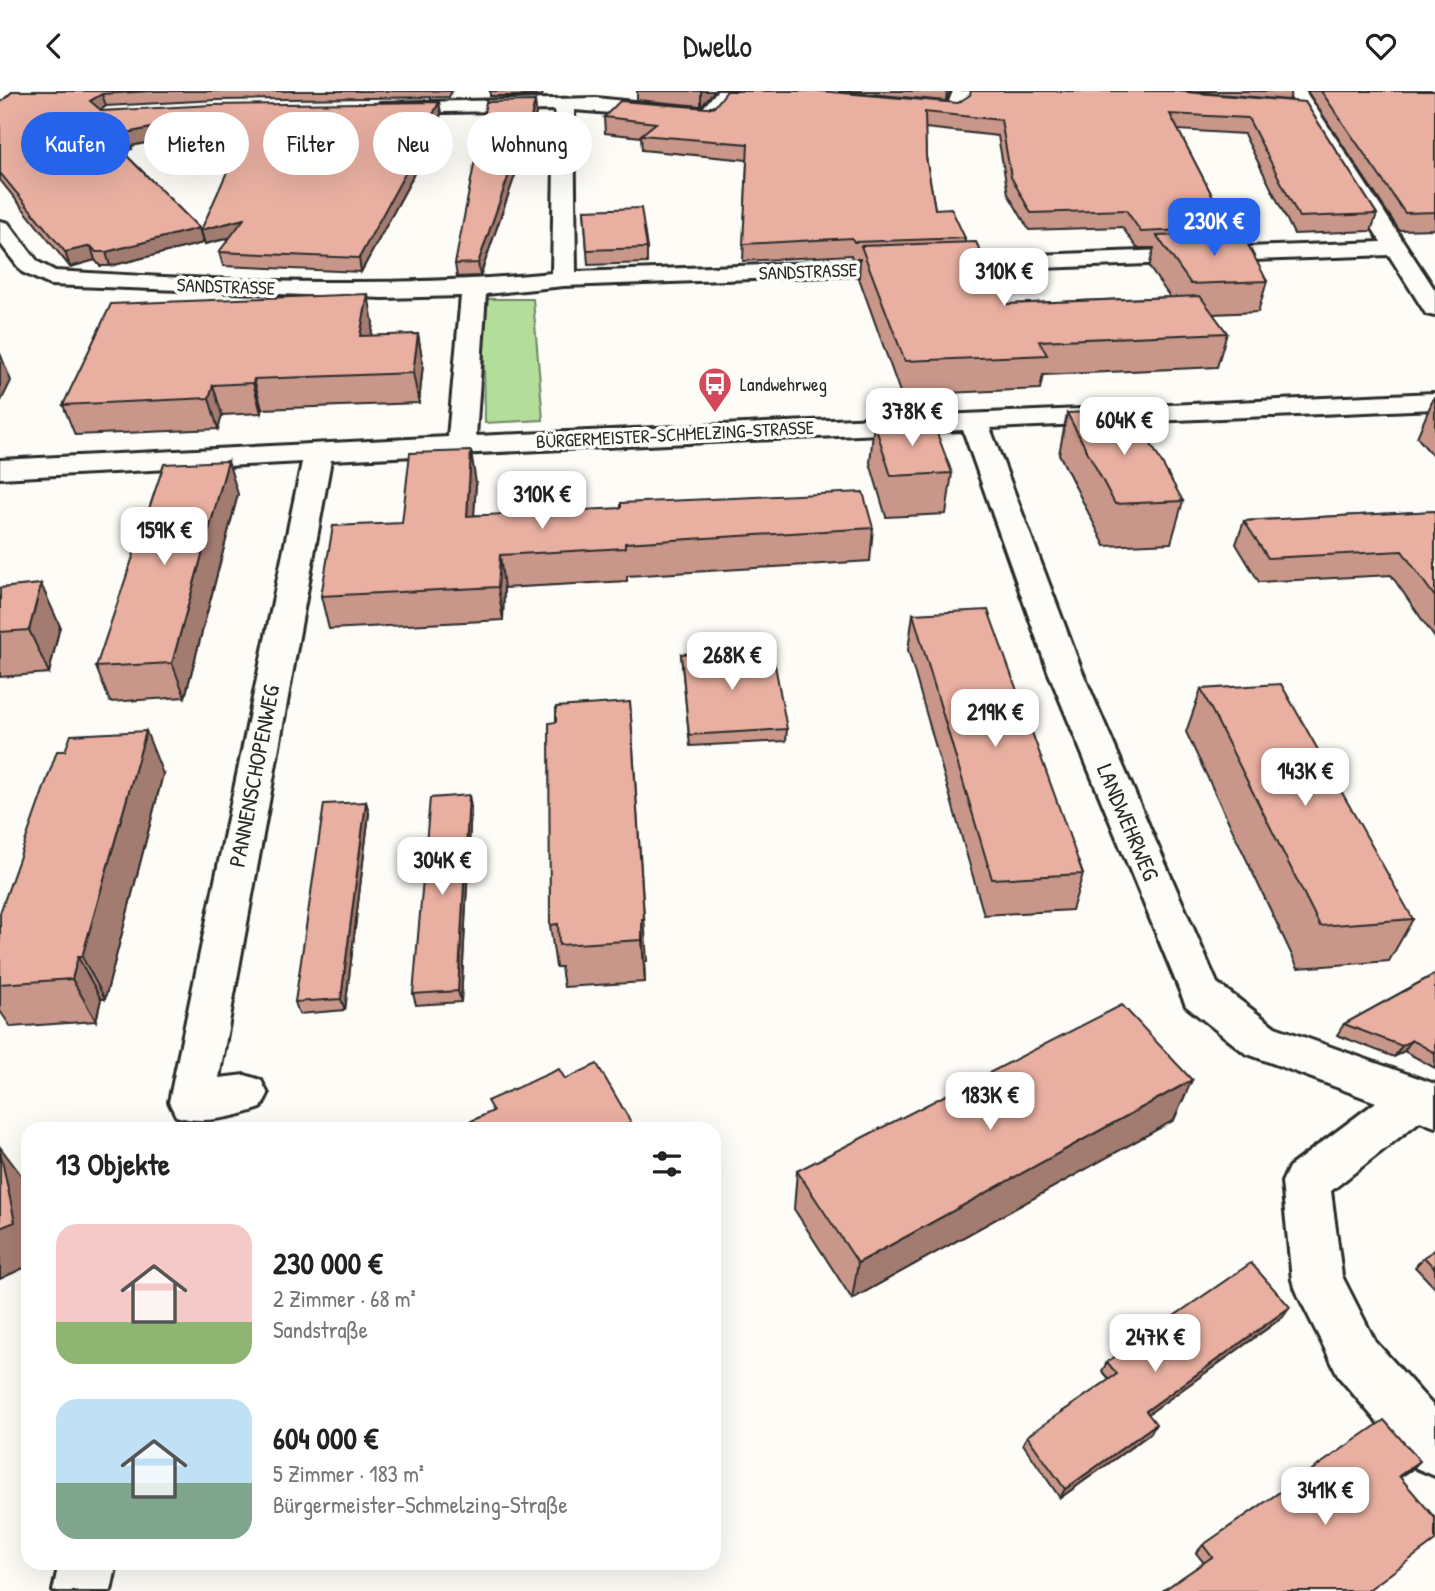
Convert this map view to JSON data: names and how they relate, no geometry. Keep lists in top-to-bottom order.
{
  "streets": {
    "street": [
      "SANDSTRASSE",
      "BÜRGERMEISTER-SCHMELZING-STRASSE",
      "PANNENSCHOPENWEG",
      "LANDWEHRWEG"
    ]
  },
  "crossings": [
    ["BÜRGERMEISTER-SCHMELZING-STRASSE", "PANNENSCHOPENWEG"],
    ["BÜRGERMEISTER-SCHMELZING-STRASSE", "LANDWEHRWEG"]
  ],
  "places": {
    "bus stop": ["Landwehrweg"]
  },
  "page": {
    "header": "Dwello",
    "chip": [
      "Kaufen",
      "Mieten",
      "Filter",
      "Neu",
      "Wohnung"
    ],
    "price": [
      "230K €",
      "310K €",
      "378K €",
      "604K €",
      "310K €",
      "159K €",
      "268K €",
      "219K €",
      "143K €",
      "304K €",
      "183K €",
      "247K €",
      "341K €"
    ],
    "heading": "13 Objekte",
    "list": [
      {
        "name": "230 000 €",
        "note": "2 Zimmer · 68 m² · Sandstraße"
      },
      {
        "name": "604 000 €",
        "note": "5 Zimmer · 183 m² · Bürgermeister-Schmelzing-Straße"
      }
    ]
  }
}
